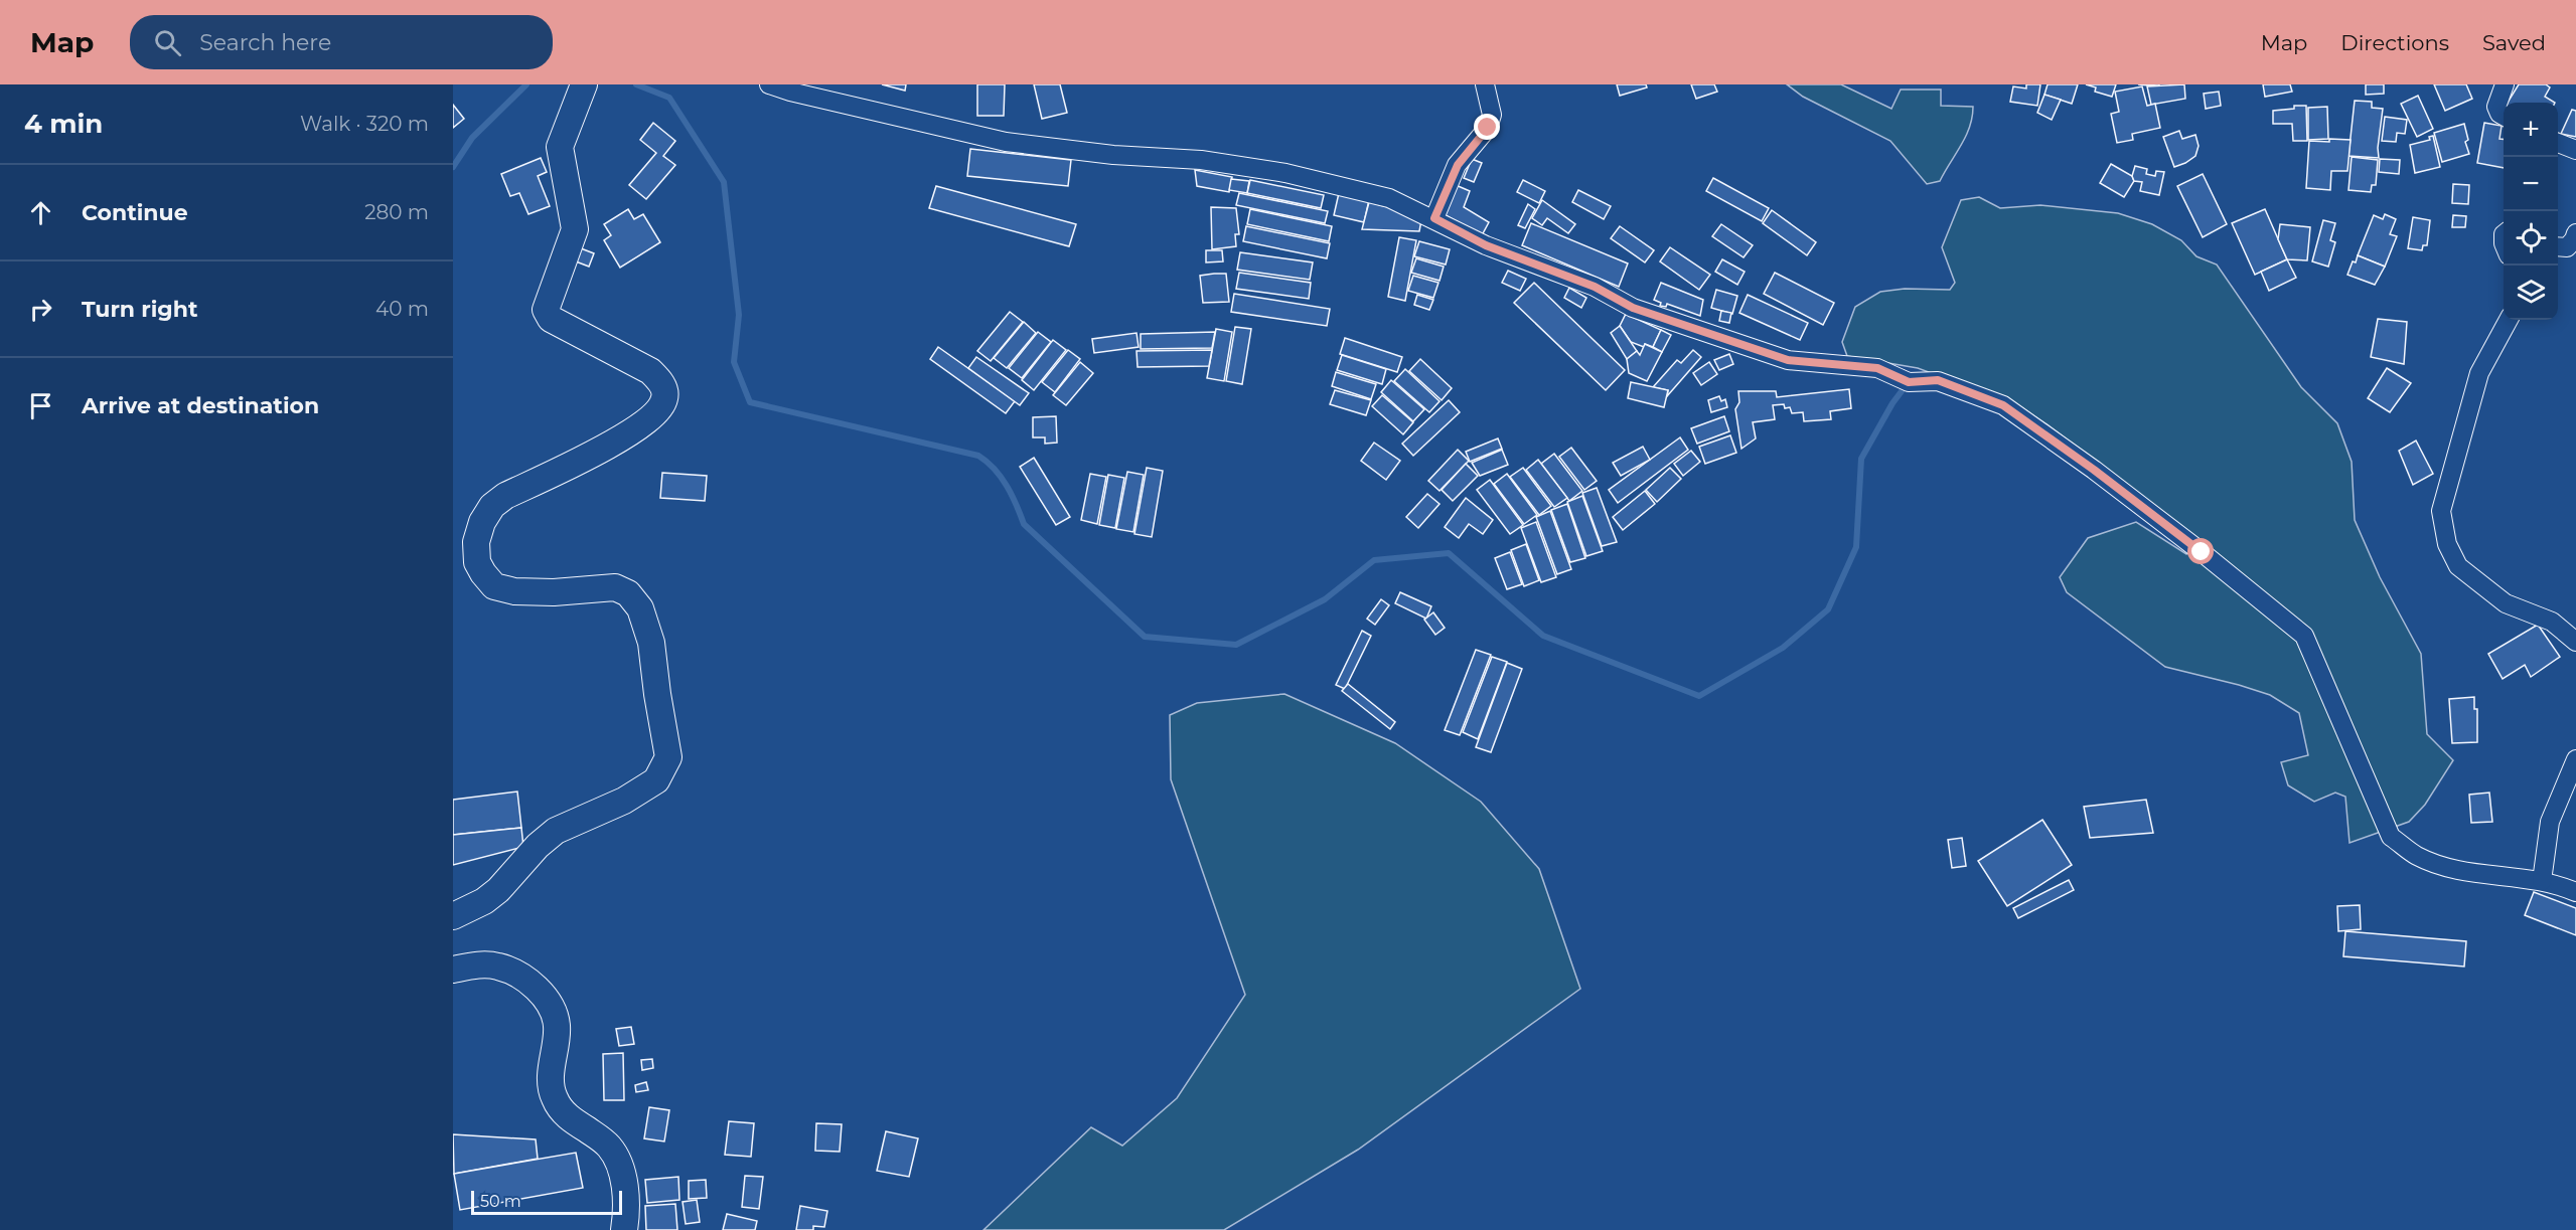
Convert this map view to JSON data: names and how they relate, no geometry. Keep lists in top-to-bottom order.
{
  "scale_bar": "50 m",
  "page": {
    "header": "Map",
    "search": "Search here",
    "nav": ["Map", "Directions", "Saved"],
    "heading": ["4 min", "Walk · 320 m"],
    "map_buttons": ["+", "−"],
    "list": [
      ["Continue", "280 m"],
      ["Turn right", "40 m"],
      "Arrive at destination"
    ],
    "scale": "50 m"
  }
}
